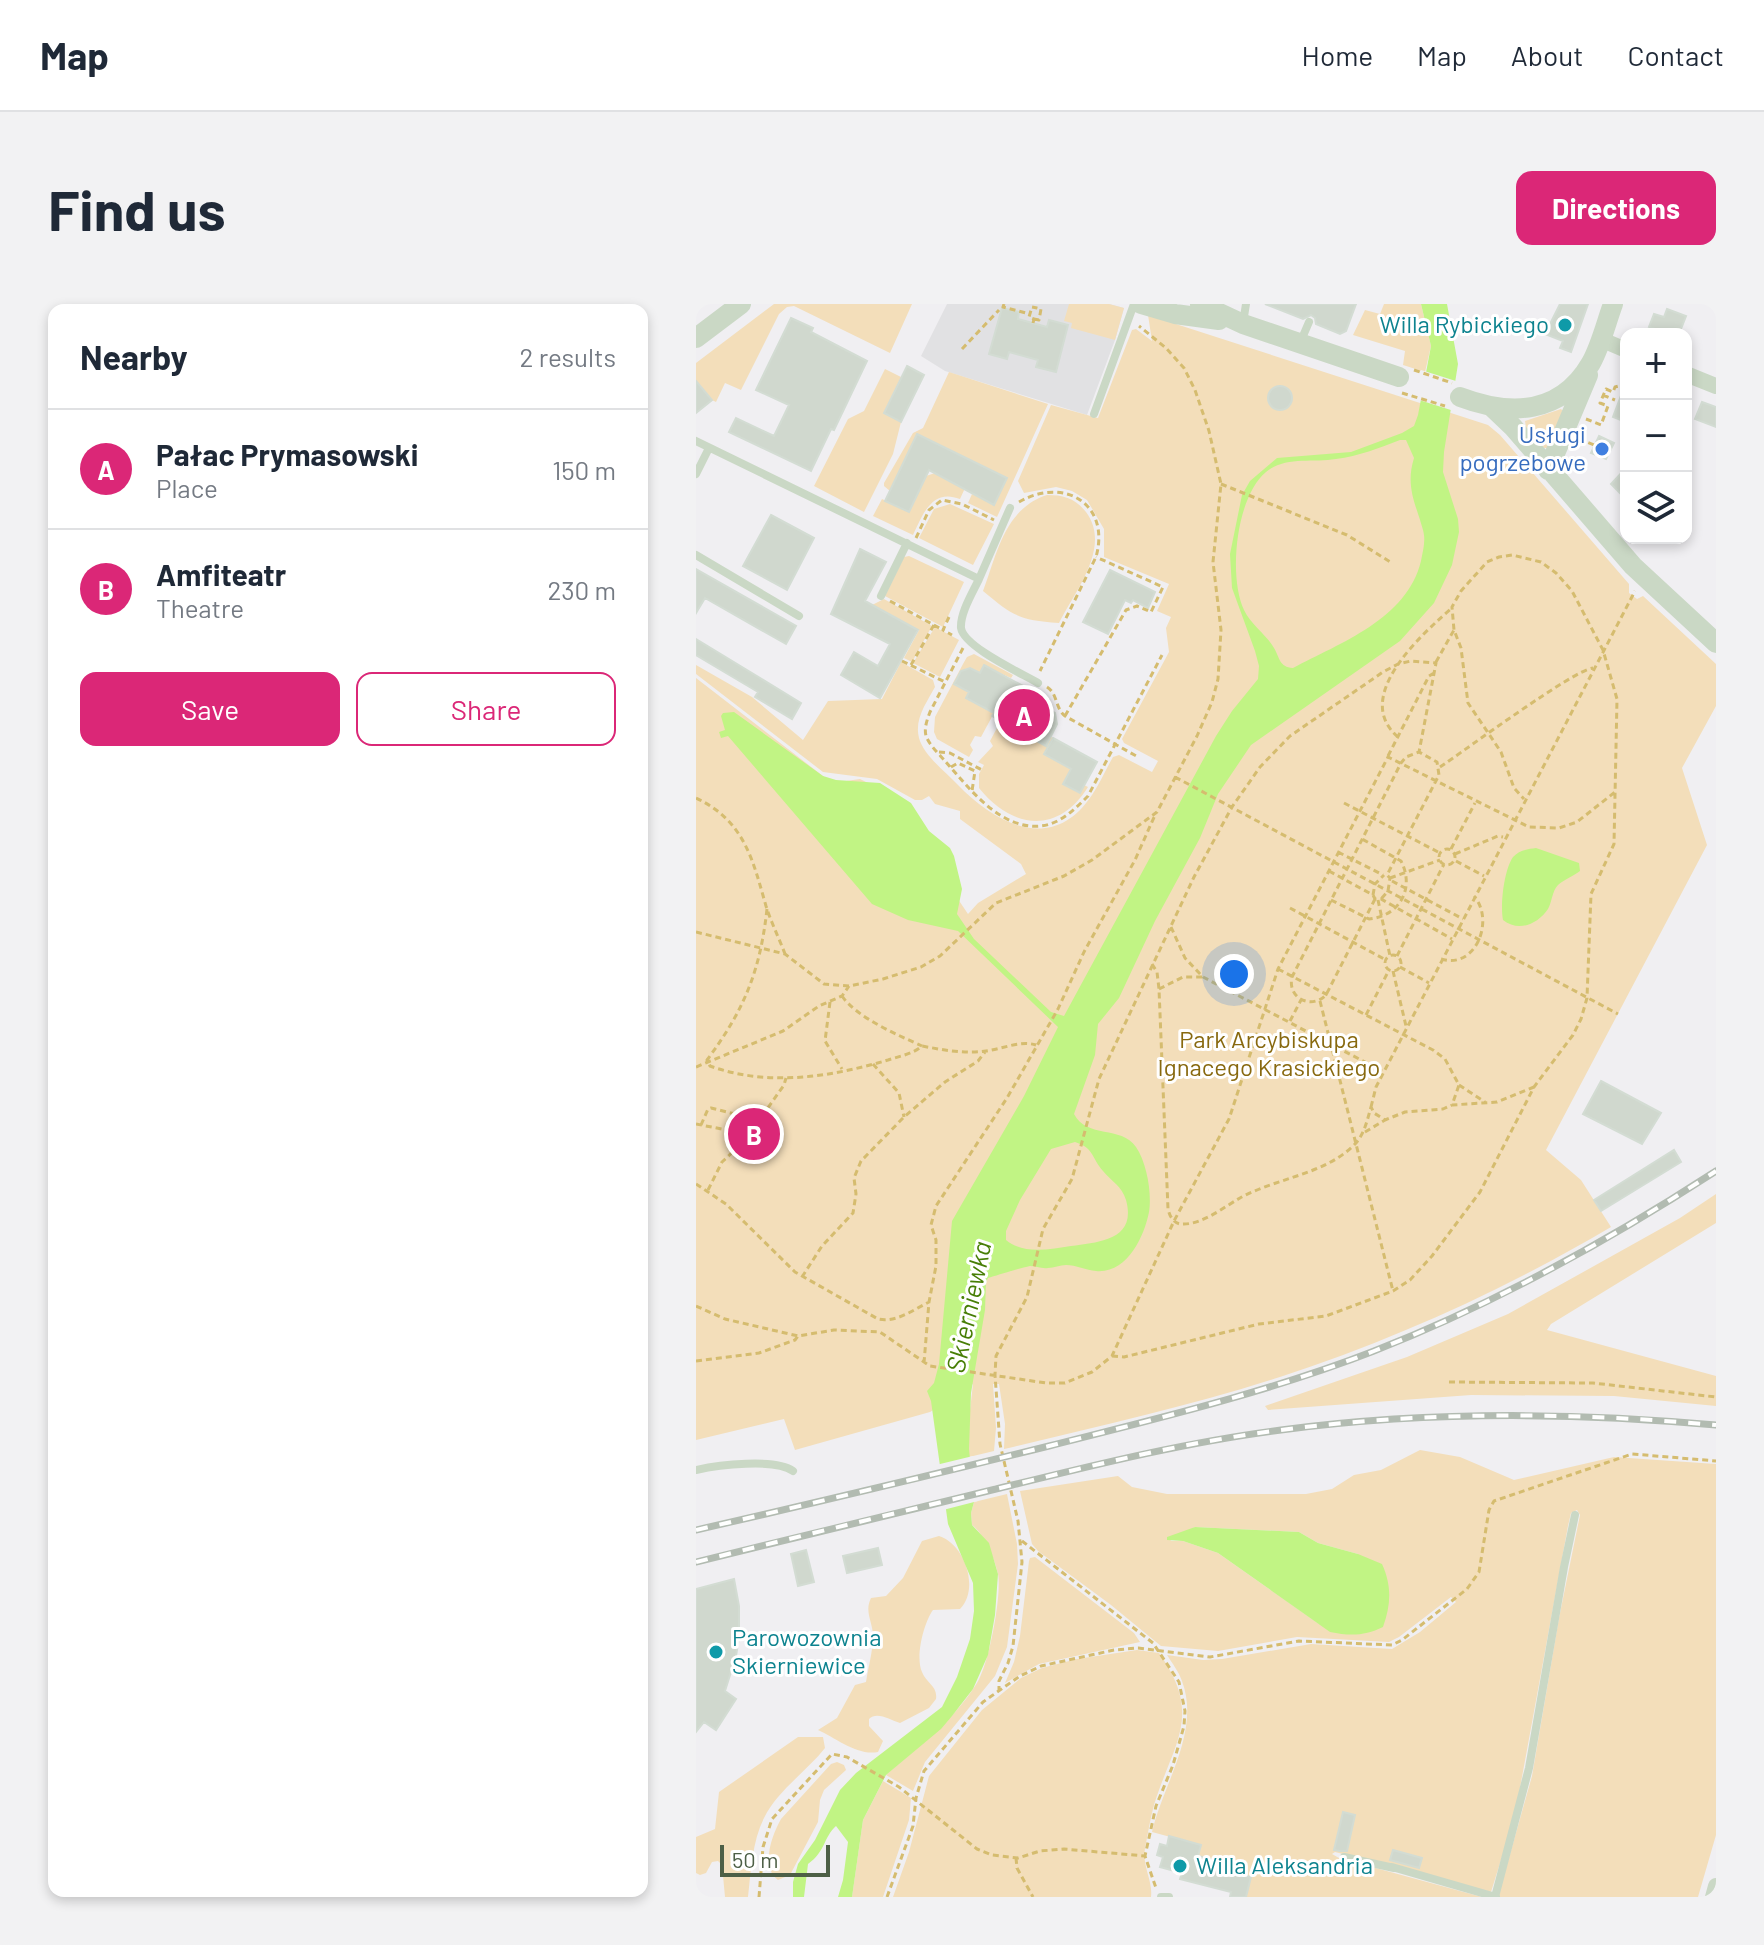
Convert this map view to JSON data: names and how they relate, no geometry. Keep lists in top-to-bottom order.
{
  "water": ["Skierniewka"],
  "parks": ["Park Arcybiskupa Ignacego Krasickiego"],
  "places": [
    "Willa Rybickiego",
    "Usługi pogrzebowe",
    "Parowozownia Skierniewice",
    "Willa Aleksandria"
  ],
  "scale_bar": "50 m",
  "page": {
    "header": "Map",
    "nav": [
      "Home",
      "Map",
      "About",
      "Contact"
    ],
    "buttons": [
      "Directions",
      ["Save", "Share"]
    ],
    "title": "Find us",
    "heading": ["Nearby", "2 results"],
    "map_buttons": ["+", "−"],
    "list": [
      {
        "mark": "A",
        "name": "Pałac Prymasowski",
        "note": "Place",
        "value": "150 m"
      },
      {
        "mark": "B",
        "name": "Amfiteatr",
        "note": "Theatre",
        "value": "230 m"
      }
    ],
    "pins": ["A", "B"],
    "scale": "50 m"
  }
}
